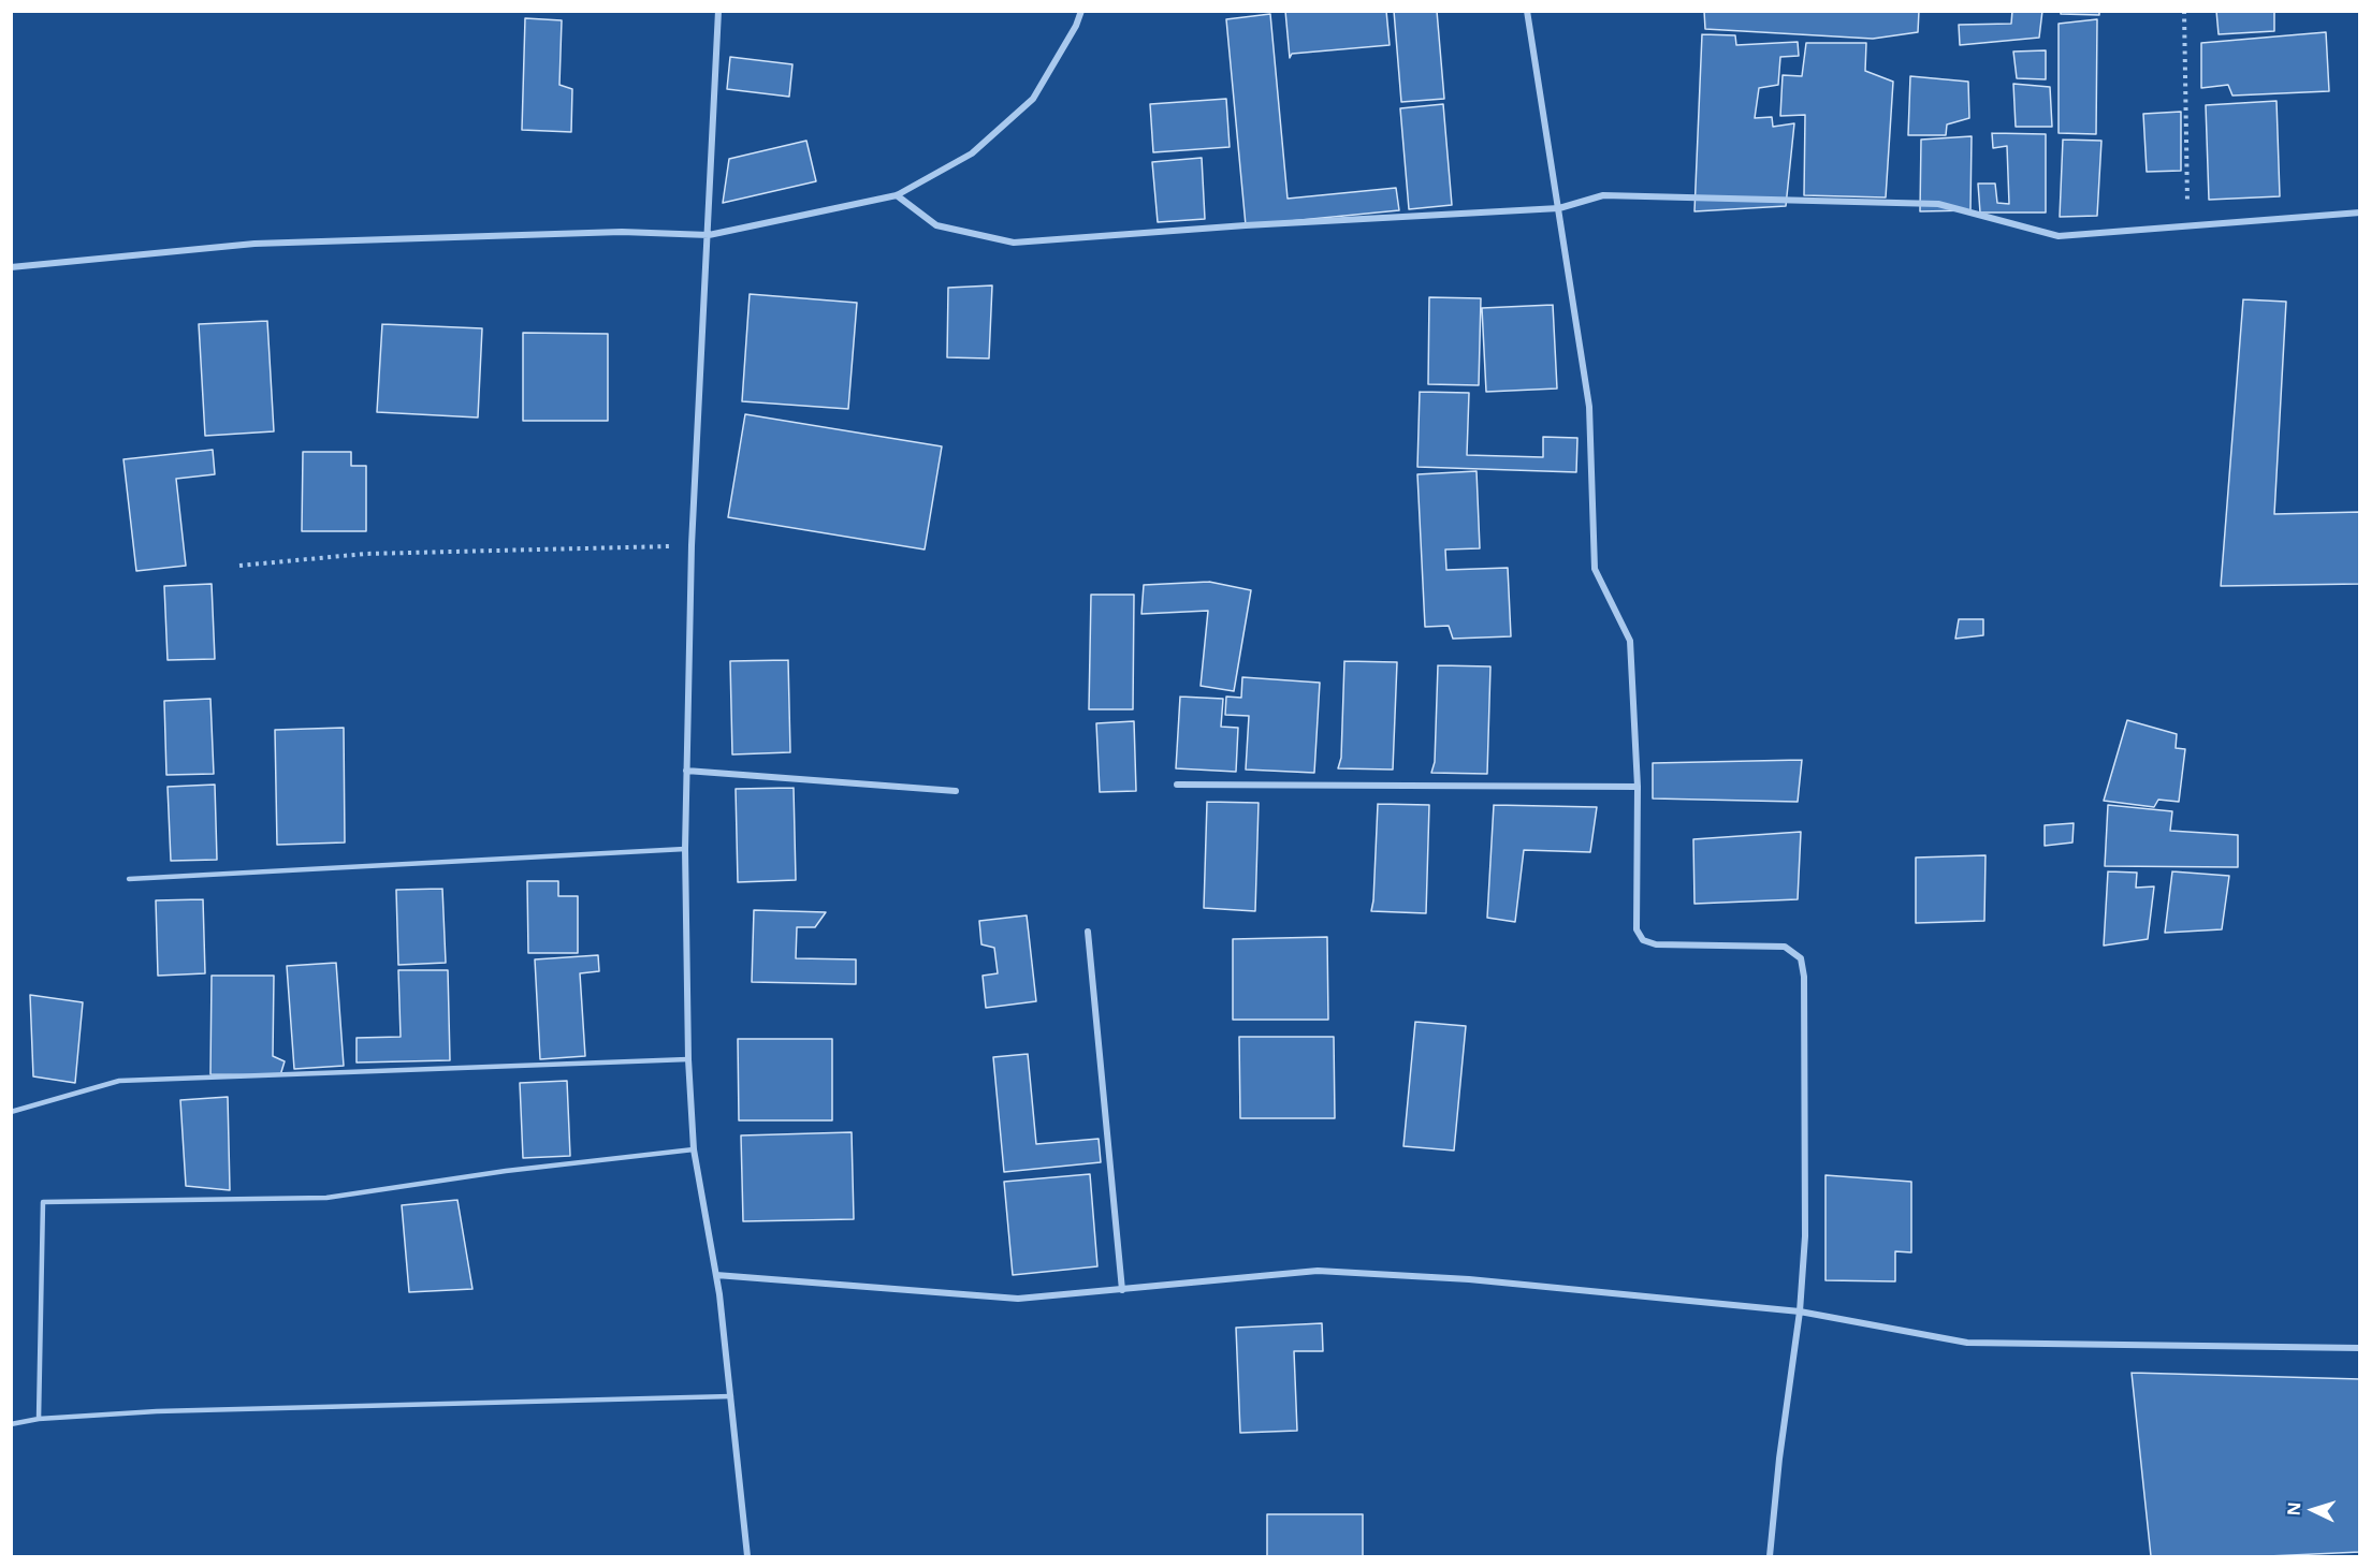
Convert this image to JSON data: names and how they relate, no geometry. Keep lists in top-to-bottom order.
{
  "north": "left"
}
